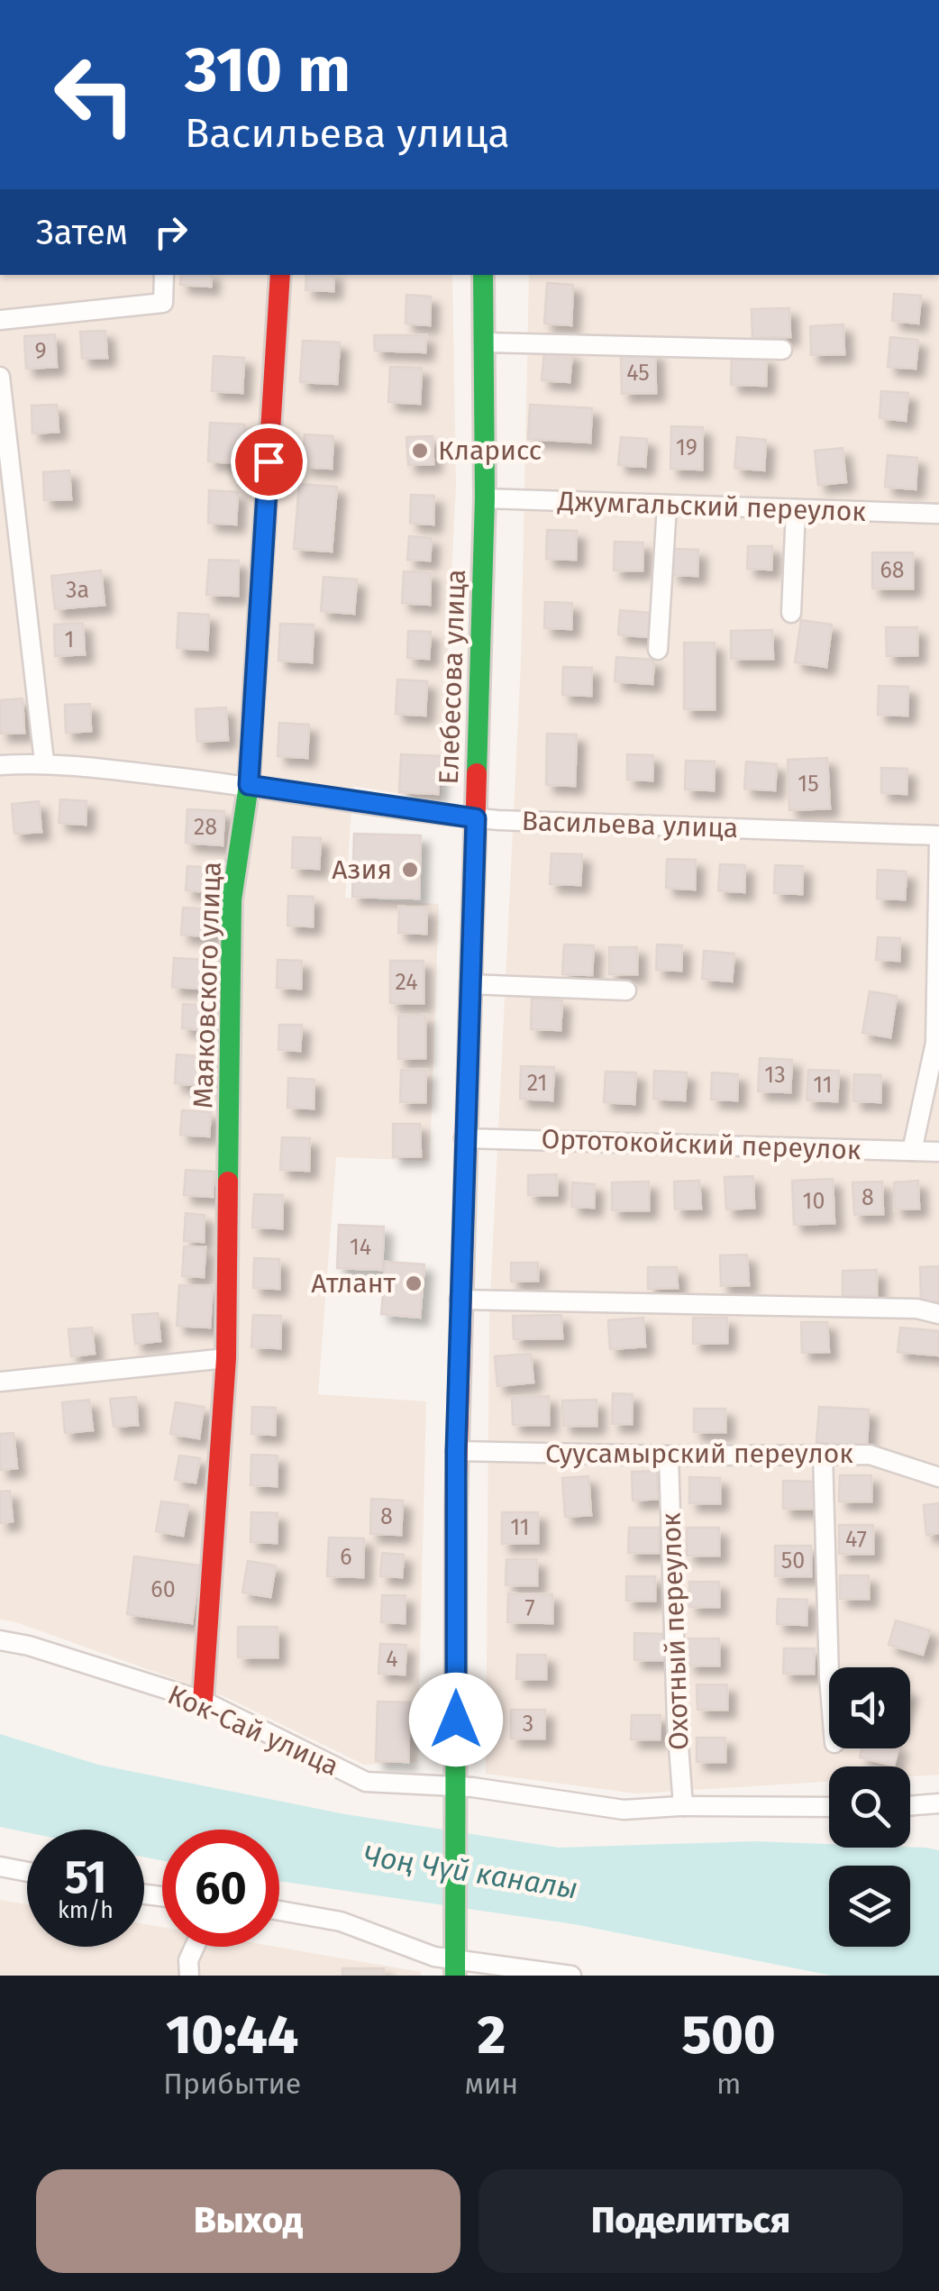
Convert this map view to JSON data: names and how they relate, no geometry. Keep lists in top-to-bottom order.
{
  "streets": {
    "main road": ["Елебесова улица", "Маяковского улица"],
    "street": [
      "Джумгальский переулок",
      "Васильева улица",
      "Ортотокойский переулок",
      "Суусамырский переулок",
      "Охотный переулок",
      "Кок-Сай улица"
    ]
  },
  "crossings": [
    ["Джумгальский переулок", "Елебесова улица"],
    ["Елебесова улица", "Васильева улица"],
    ["Елебесова улица", "Ортотокойский переулок"],
    ["Елебесова улица", "Суусамырский переулок"],
    ["Елебесова улица", "Кок-Сай улица"],
    ["Васильева улица", "Маяковского улица"],
    ["Маяковского улица", "Кок-Сай улица"],
    ["Суусамырский переулок", "Охотный переулок"],
    ["Охотный переулок", "Кок-Сай улица"]
  ],
  "water": ["Чоң Чүй каналы"],
  "places": ["Кларисс", "Азия", "Атлант"],
  "house_numbers": [
    "9",
    "45",
    "19",
    "68",
    "3а",
    "1",
    "15",
    "28",
    "24",
    "13",
    "21",
    "11",
    "8",
    "10",
    "14",
    "8",
    "11",
    "47",
    "6",
    "50",
    "60",
    "7",
    "4",
    "3"
  ],
  "page": {
    "turn": ["310 m", "Васильева улица"],
    "then": "Затем",
    "speed": "51 km/h",
    "limit": "60",
    "eta": [
      "10:44",
      "Прибытие",
      "2",
      "мин",
      "500",
      "m"
    ],
    "buttons": ["Выход", "Поделиться"]
  }
}
